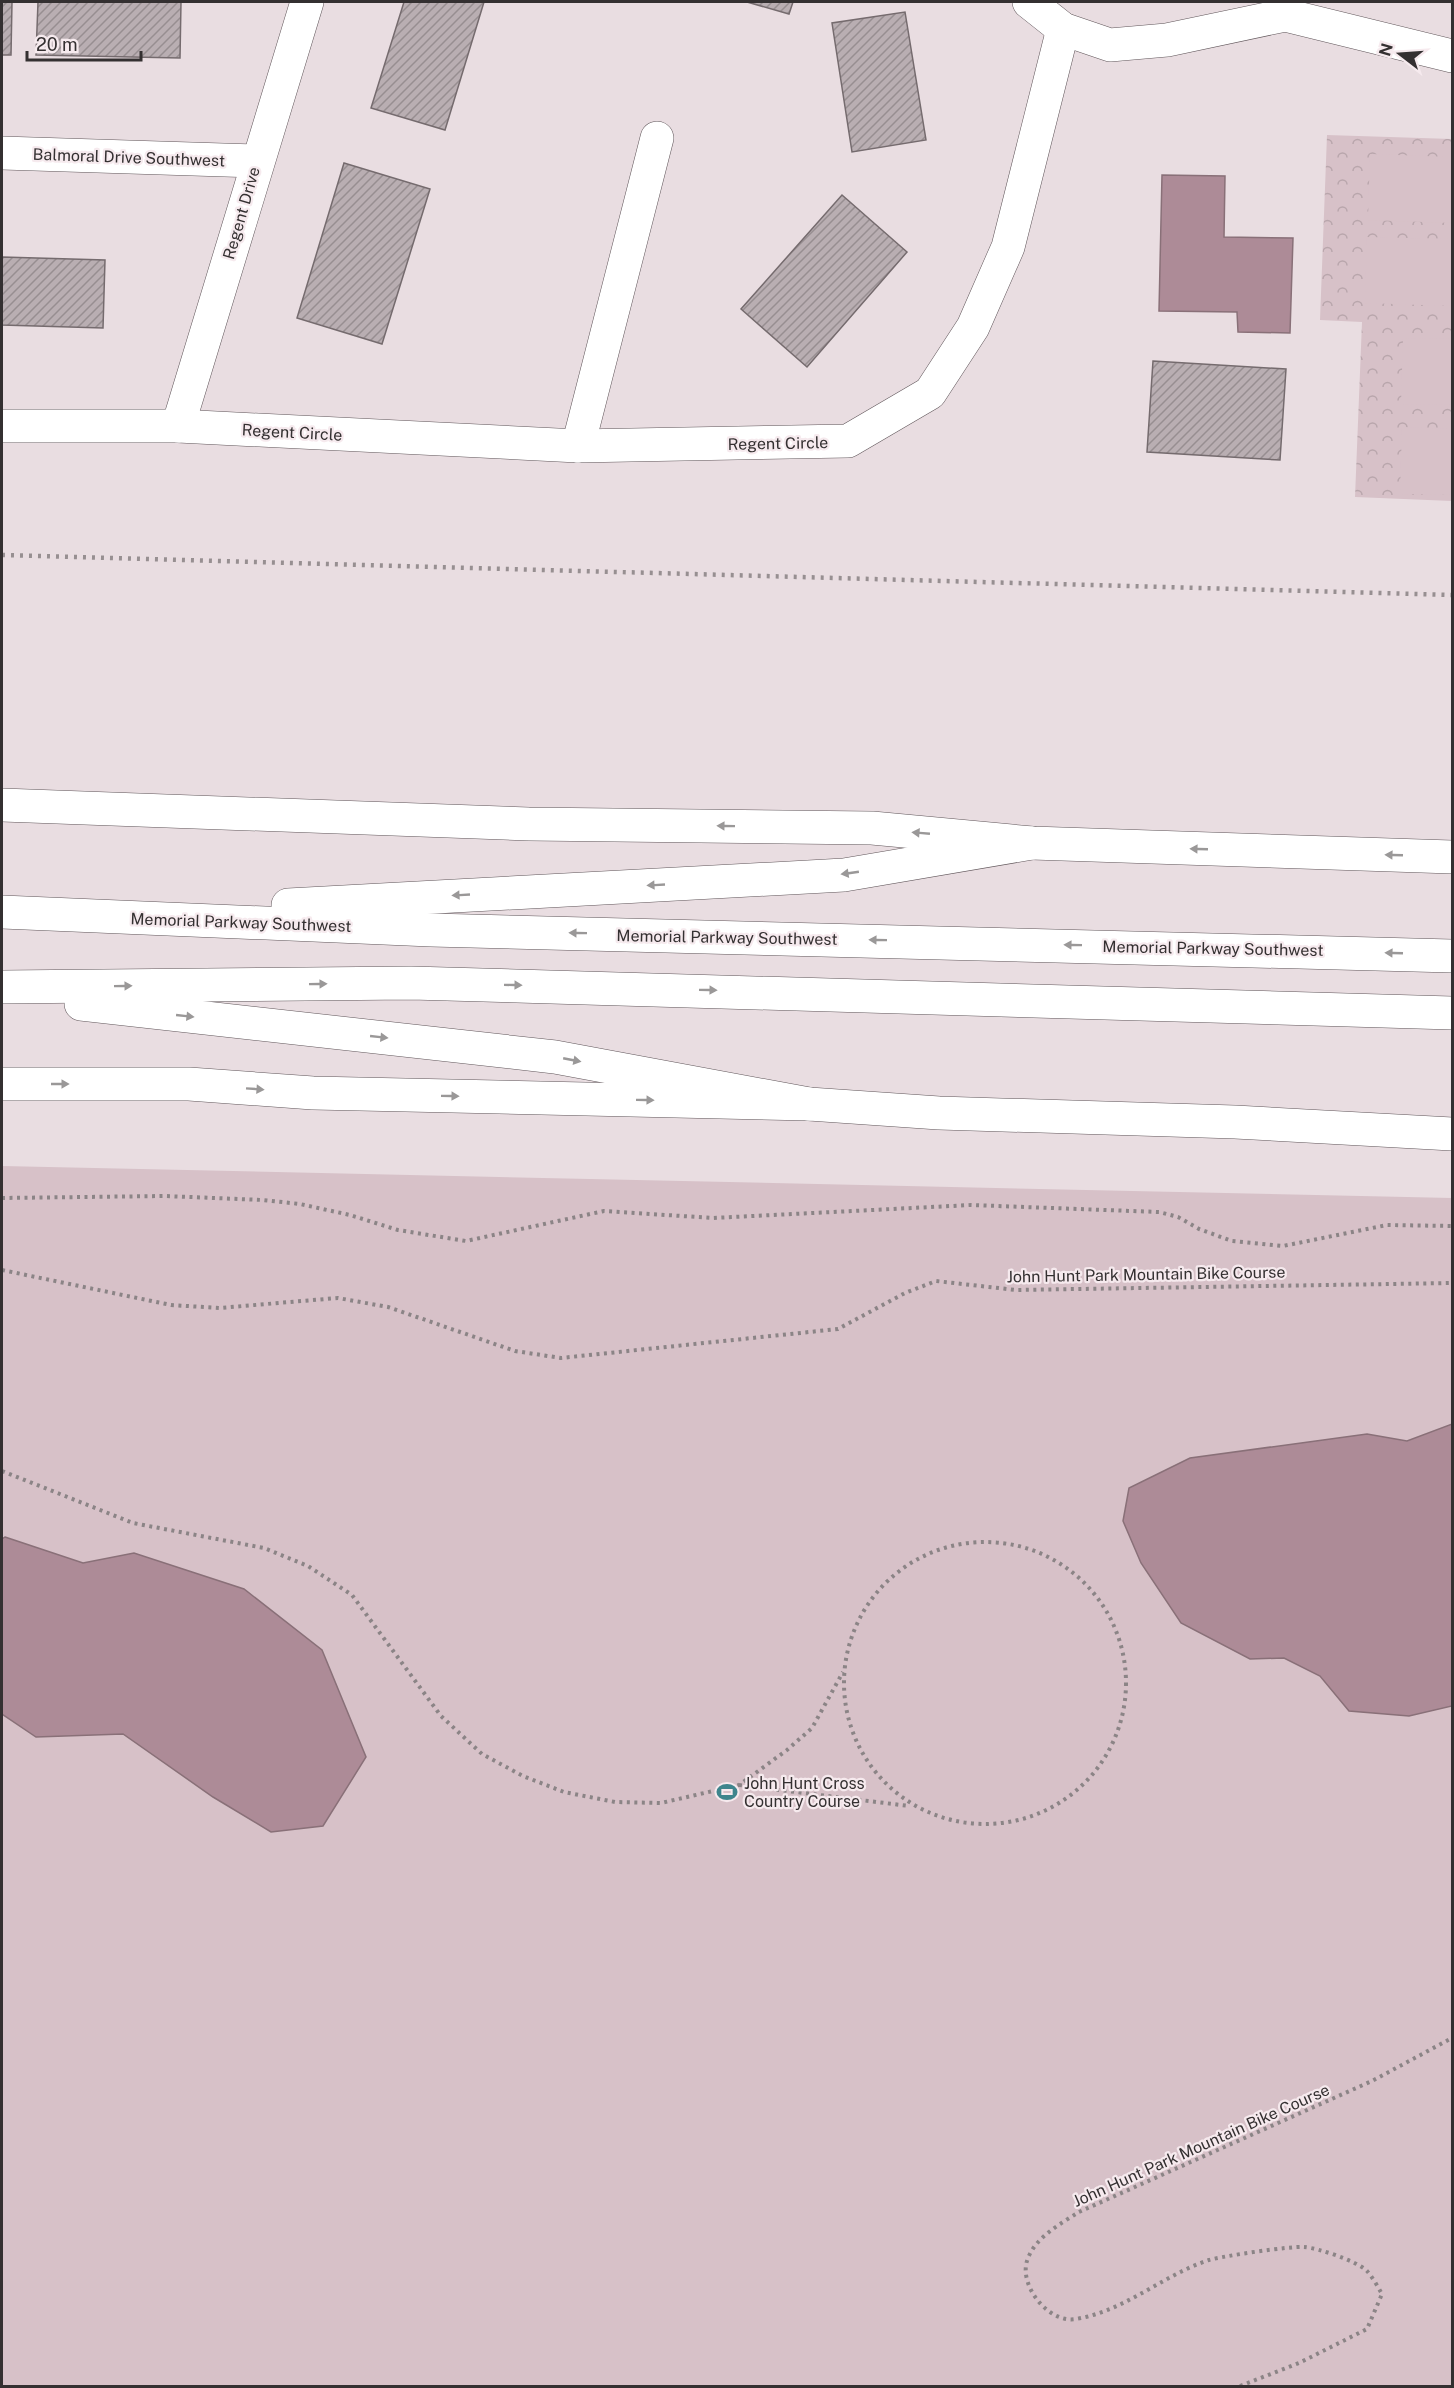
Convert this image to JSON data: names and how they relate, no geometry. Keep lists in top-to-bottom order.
{
  "streets": {
    "main road": [
      "Balmoral Drive Southwest",
      "Regent Drive",
      "Regent Circle",
      "Memorial Parkway Southwest"
    ],
    "path": ["John Hunt Park Mountain Bike Course"]
  },
  "crossings": [
    ["Balmoral Drive Southwest", "Regent Drive"],
    ["Regent Drive", "Regent Circle"]
  ],
  "places": {
    "sports": ["John Hunt Cross Country Course"]
  },
  "scale_bar": "20 m",
  "north": "left"
}
